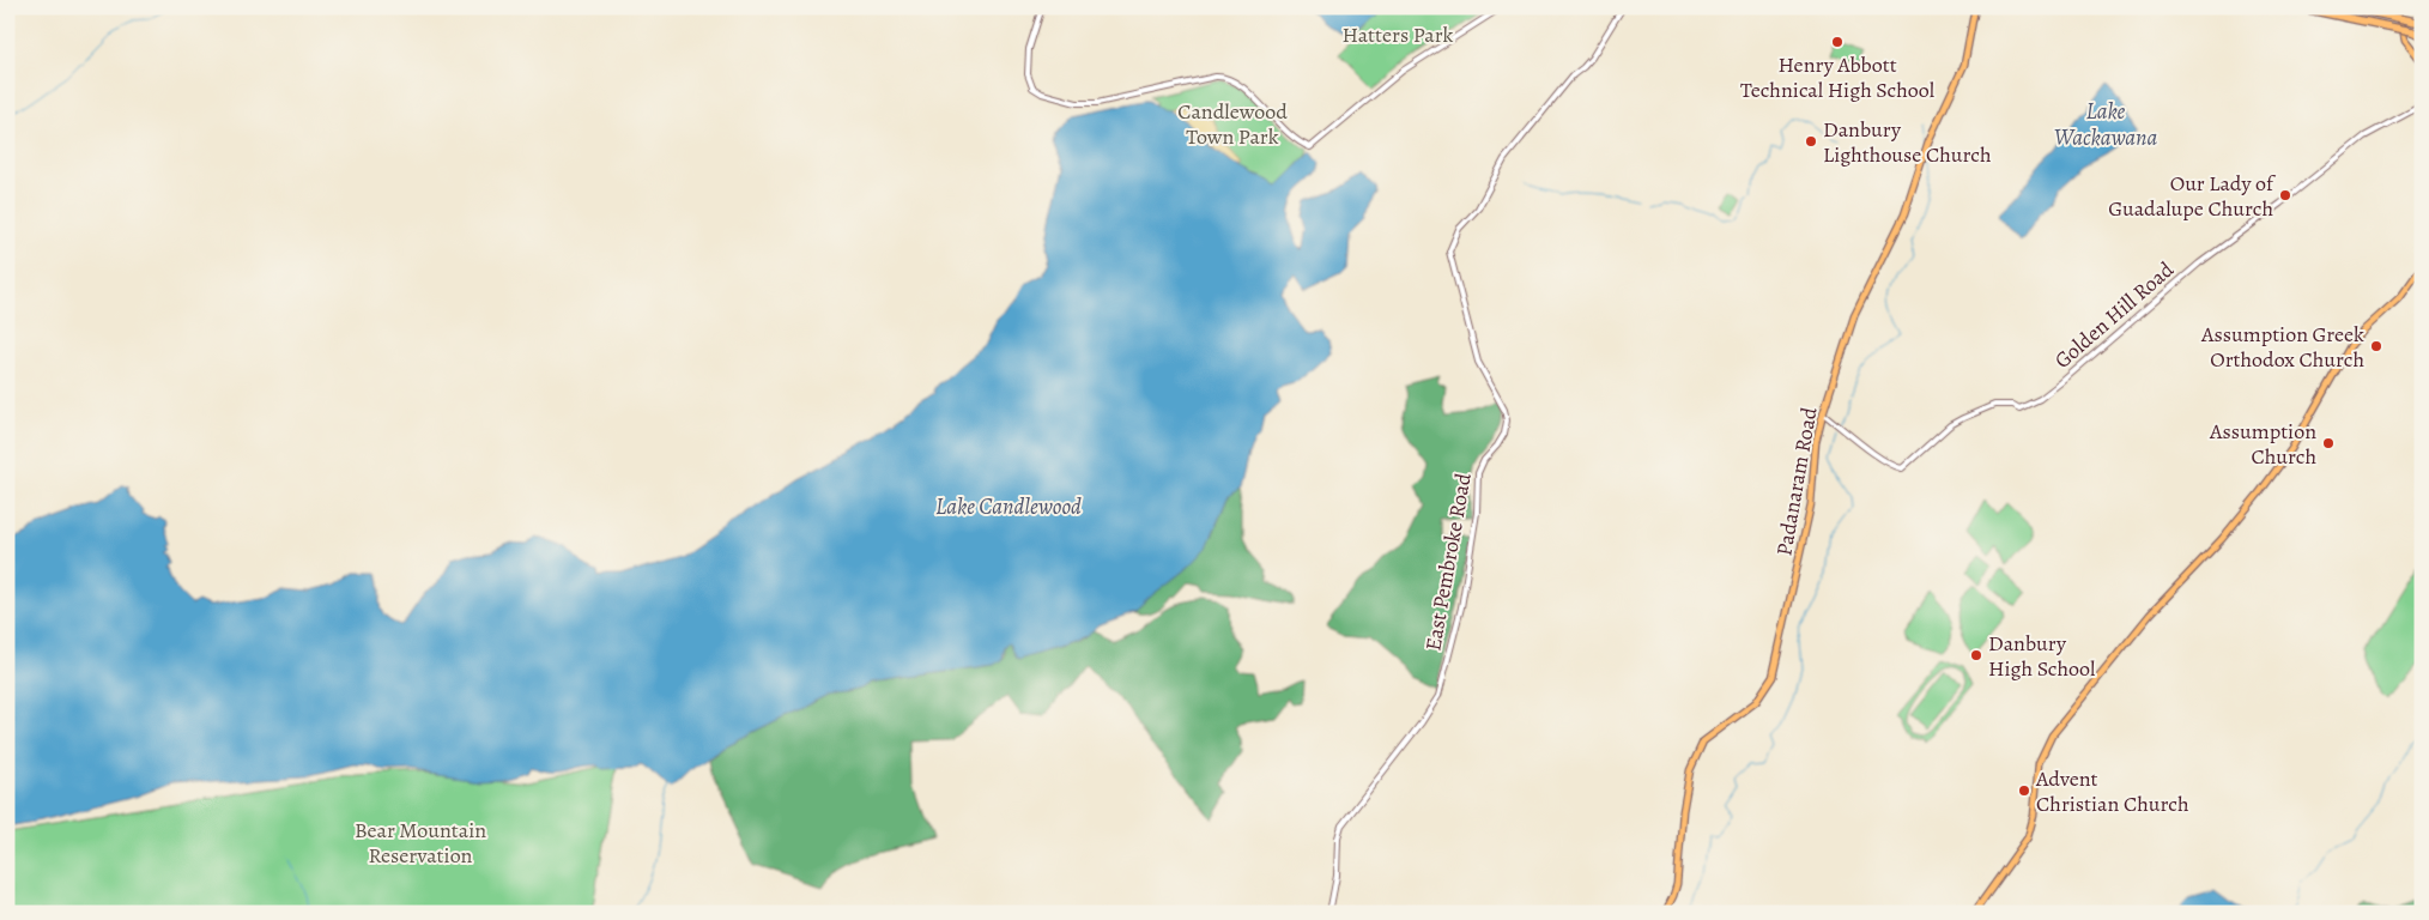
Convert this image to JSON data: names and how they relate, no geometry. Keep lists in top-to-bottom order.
{
  "streets": {
    "main road": ["Padanaram Road"],
    "street": ["Golden Hill Road", "East Pembroke Road"]
  },
  "crossings": [
    ["Golden Hill Road", "Padanaram Road"]
  ],
  "water": ["Lake Wackawana", "Lake Candlewood"],
  "parks": ["Hatters Park", "Candlewood Town Park", "Bear Mountain Reservation"],
  "places": [
    "Henry Abbott Technical High School",
    "Danbury Lighthouse Church",
    "Our Lady of Guadalupe Church",
    "Assumption Greek Orthodox Church",
    "Assumption Church",
    "Danbury High School",
    "Advent Christian Church"
  ]
}
